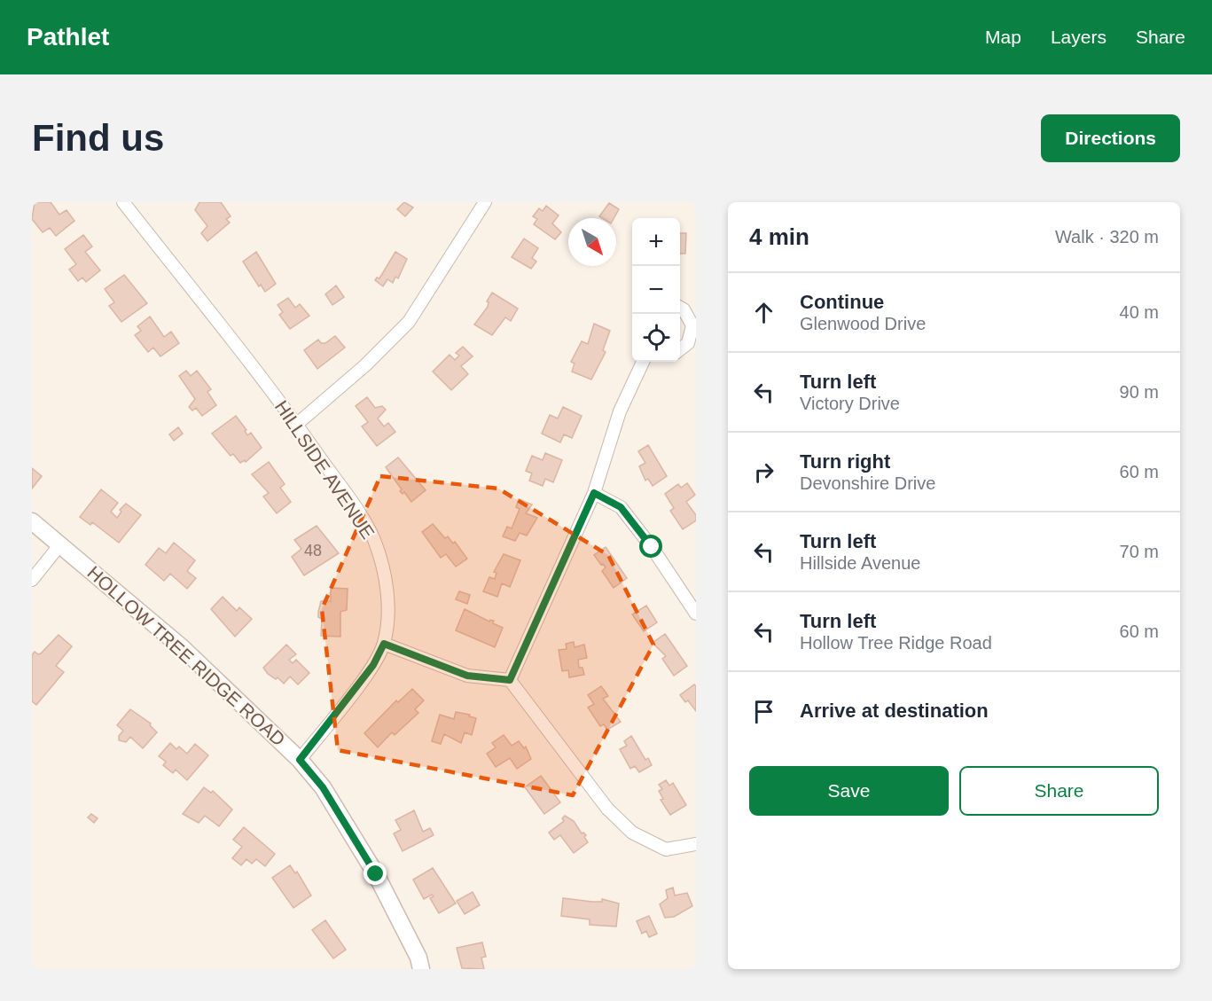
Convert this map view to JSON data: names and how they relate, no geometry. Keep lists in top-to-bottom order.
{
  "streets": {
    "main road": ["HOLLOW TREE RIDGE ROAD"],
    "street": ["HILLSIDE AVENUE"]
  },
  "crossings": [
    ["HILLSIDE AVENUE", "HOLLOW TREE RIDGE ROAD"]
  ],
  "house_numbers": ["48"],
  "north": "bottom right",
  "page": {
    "header": "Pathlet",
    "nav": ["Map", "Layers", "Share"],
    "buttons": [
      "Directions",
      ["Save", "Share"]
    ],
    "title": "Find us",
    "heading": ["4 min", "Walk · 320 m"],
    "map_buttons": ["+", "−"],
    "list": [
      ["Continue", "Glenwood Drive", "40 m"],
      ["Turn left", "Victory Drive", "90 m"],
      ["Turn right", "Devonshire Drive", "60 m"],
      ["Turn left", "Hillside Avenue", "70 m"],
      ["Turn left", "Hollow Tree Ridge Road", "60 m"],
      "Arrive at destination"
    ]
  }
}
